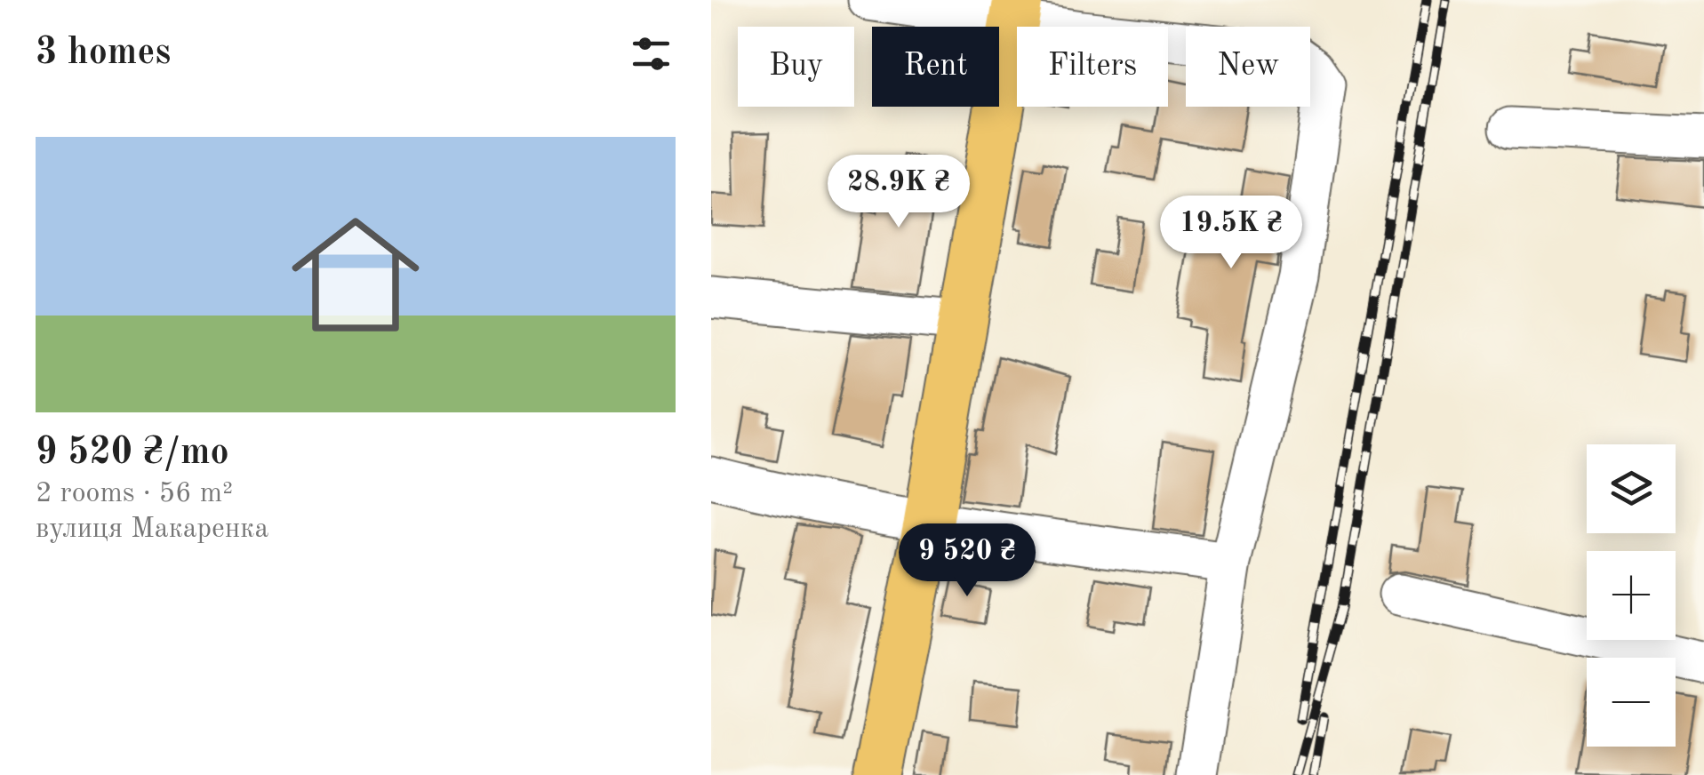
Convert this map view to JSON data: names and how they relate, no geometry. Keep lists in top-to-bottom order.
{
  "page": {
    "heading": "3 homes",
    "chip": [
      "Buy",
      "Rent",
      "Filters",
      "New"
    ],
    "list": [
      {
        "name": "9 520 ₴/mo",
        "note": "2 rooms · 56 m² · вулиця Макаренка"
      }
    ],
    "price": ["28.9K ₴", "19.5K ₴", "9 520 ₴"],
    "map_buttons": ["+", "−"]
  }
}
